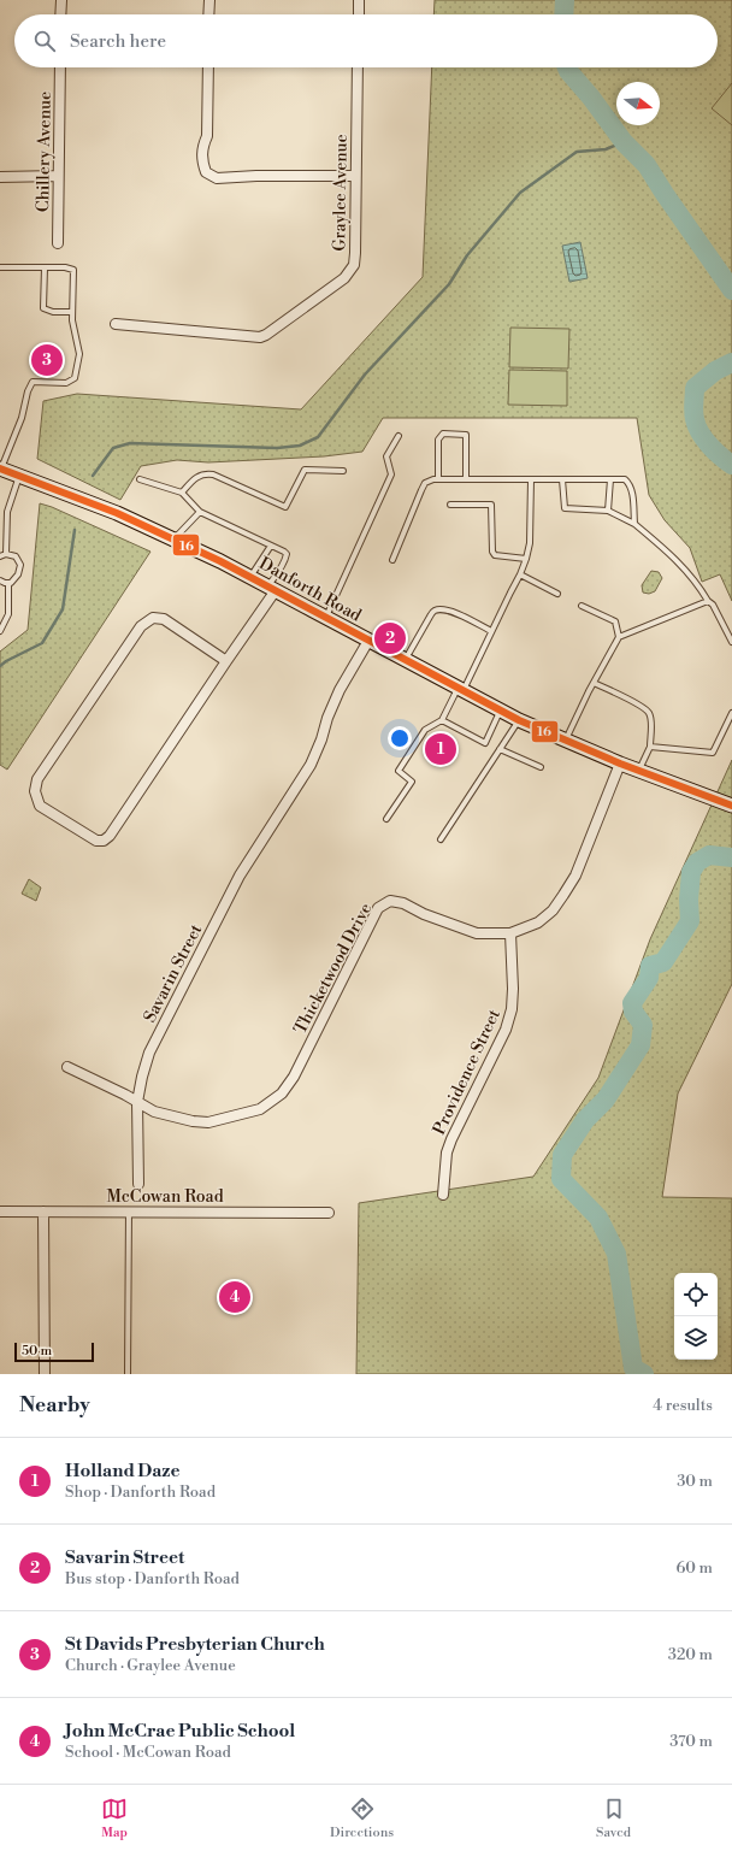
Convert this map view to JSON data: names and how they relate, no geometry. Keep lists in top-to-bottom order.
{
  "streets": {
    "main road": ["Danforth Road"],
    "street": [
      "Chillery Avenue",
      "Graylee Avenue",
      "Thicketwood Drive",
      "Savarin Street",
      "Providence Street",
      "McCowan Road"
    ]
  },
  "crossings": [
    ["Danforth Road", "Thicketwood Drive"],
    ["Danforth Road", "Savarin Street"],
    ["Thicketwood Drive", "Savarin Street"],
    ["Thicketwood Drive", "Providence Street"]
  ],
  "lines": ["transit line 16"],
  "scale_bar": "50 m",
  "north": "right",
  "page": {
    "search": "Search here",
    "pins": [
      "3",
      "2",
      "1",
      "4"
    ],
    "scale": "50 m",
    "heading": ["Nearby", "4 results"],
    "list": [
      {
        "mark": "1",
        "name": "Holland Daze",
        "note": "Shop · Danforth Road",
        "value": "30 m"
      },
      {
        "mark": "2",
        "name": "Savarin Street",
        "note": "Bus stop · Danforth Road",
        "value": "60 m"
      },
      {
        "mark": "3",
        "name": "St Davids Presbyterian Church",
        "note": "Church · Graylee Avenue",
        "value": "320 m"
      },
      {
        "mark": "4",
        "name": "John McCrae Public School",
        "note": "School · McCowan Road",
        "value": "370 m"
      }
    ],
    "nav": ["Map", "Directions", "Saved"]
  }
}
